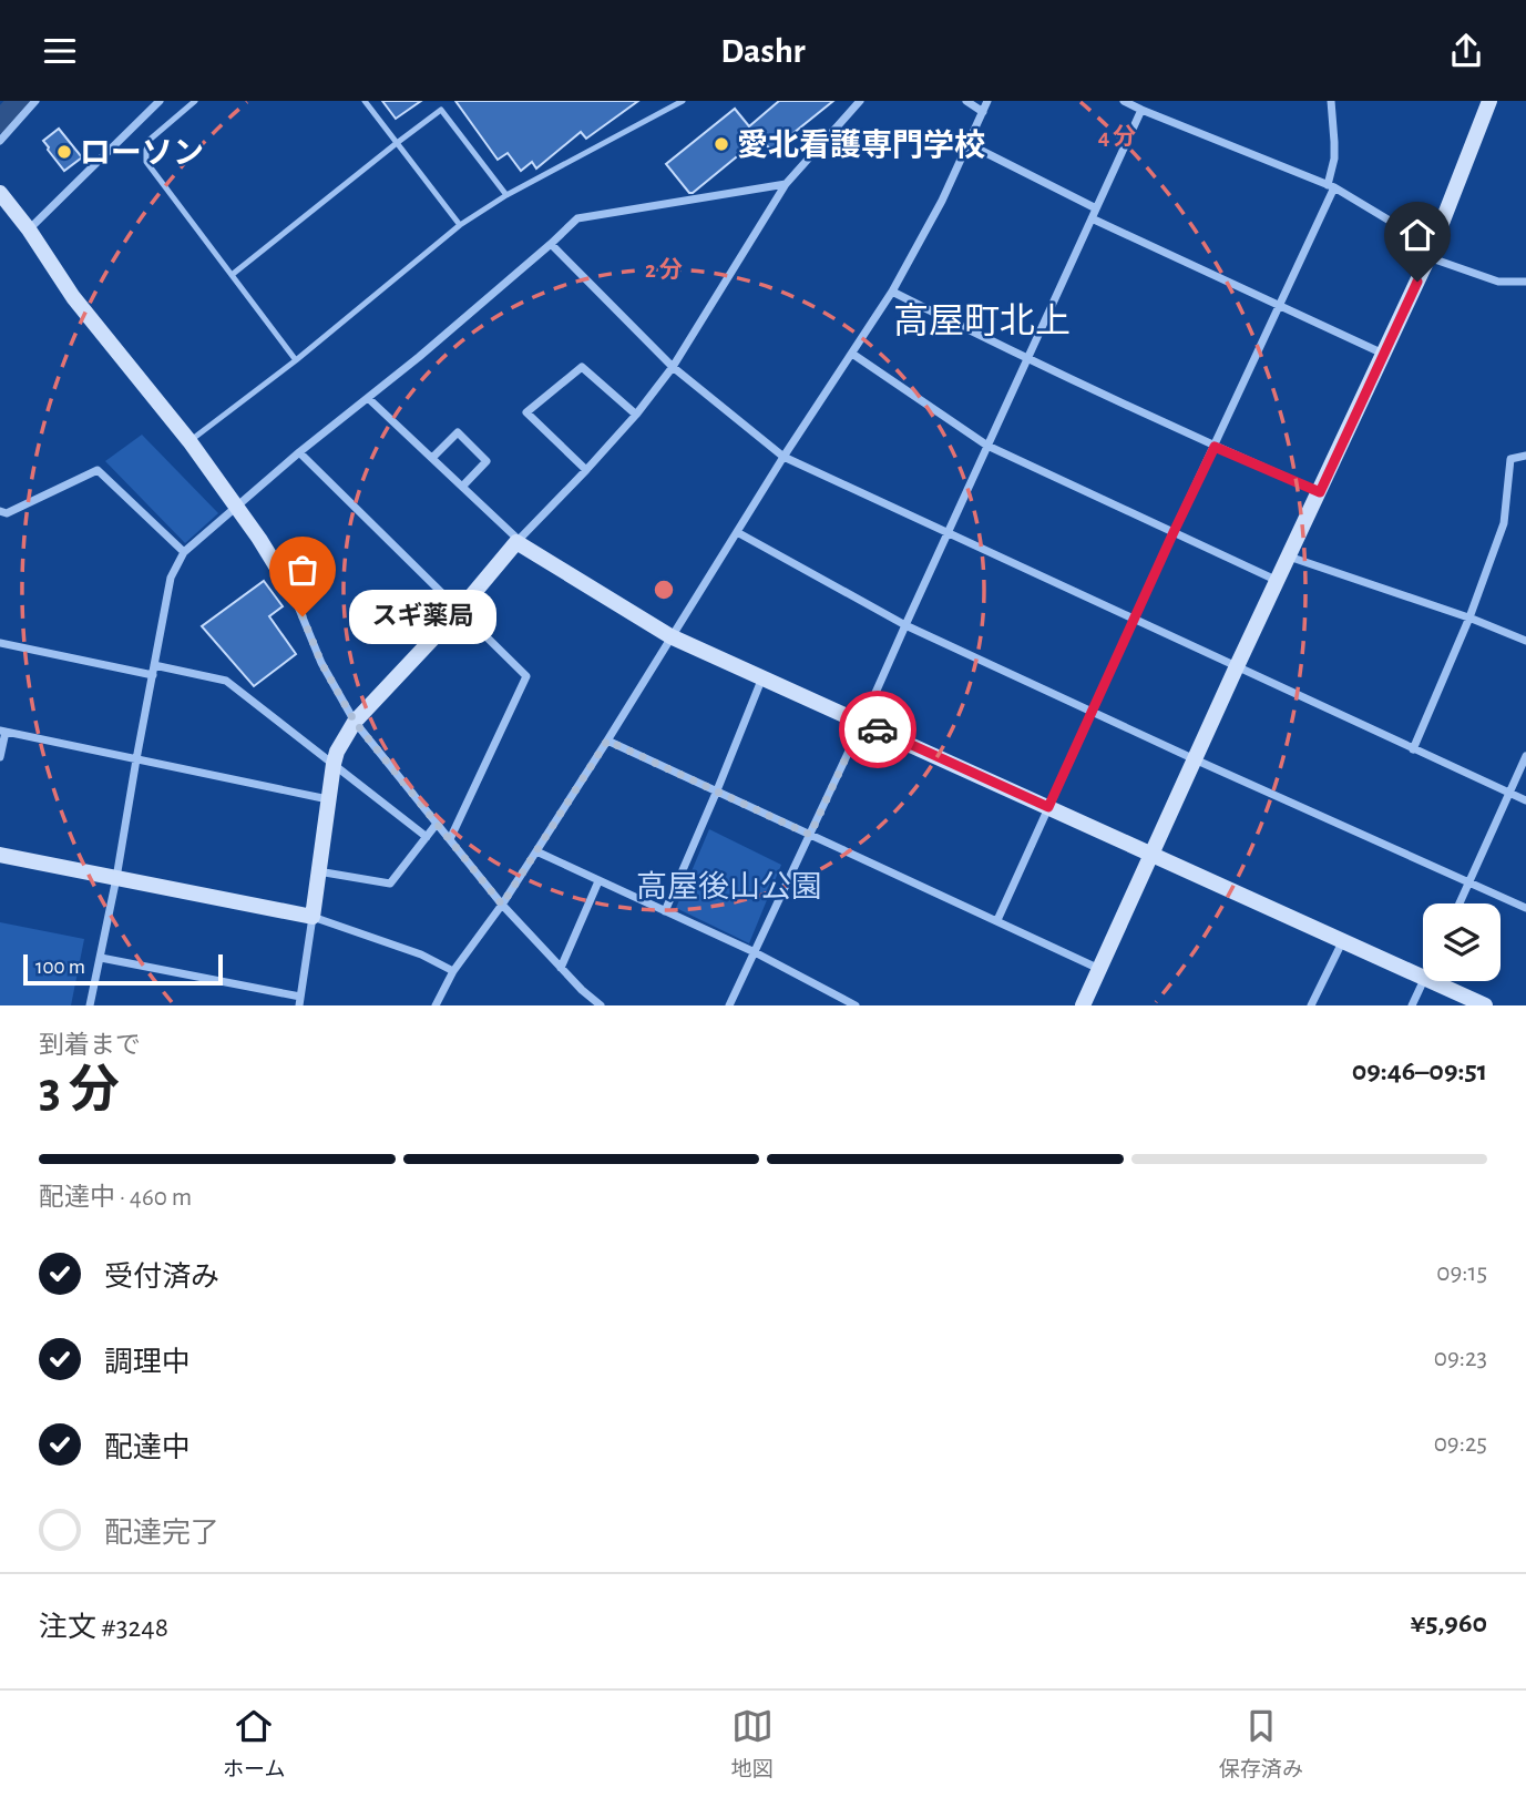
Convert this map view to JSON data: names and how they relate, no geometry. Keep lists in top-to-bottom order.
{
  "districts": ["高屋町北上"],
  "parks": ["高屋後山公園"],
  "places": ["愛北看護専門学校", "ローソン", "スギ薬局"],
  "scale_bar": "100 m",
  "page": {
    "header": "Dashr",
    "bubble": "スギ薬局",
    "scale": "100 m",
    "heading": ["3 分", "到着まで", "09:46–09:51"],
    "panel": ["注文 #3248", "¥5,960"],
    "bar": "配達中 · 460 m",
    "list": [
      ["受付済み", "09:15"],
      ["調理中", "09:23"],
      ["配達中", "09:25"],
      "配達完了"
    ],
    "tabs": ["ホーム", "地図", "保存済み"]
  },
  "rings": ["4 分", "2 分"]
}
